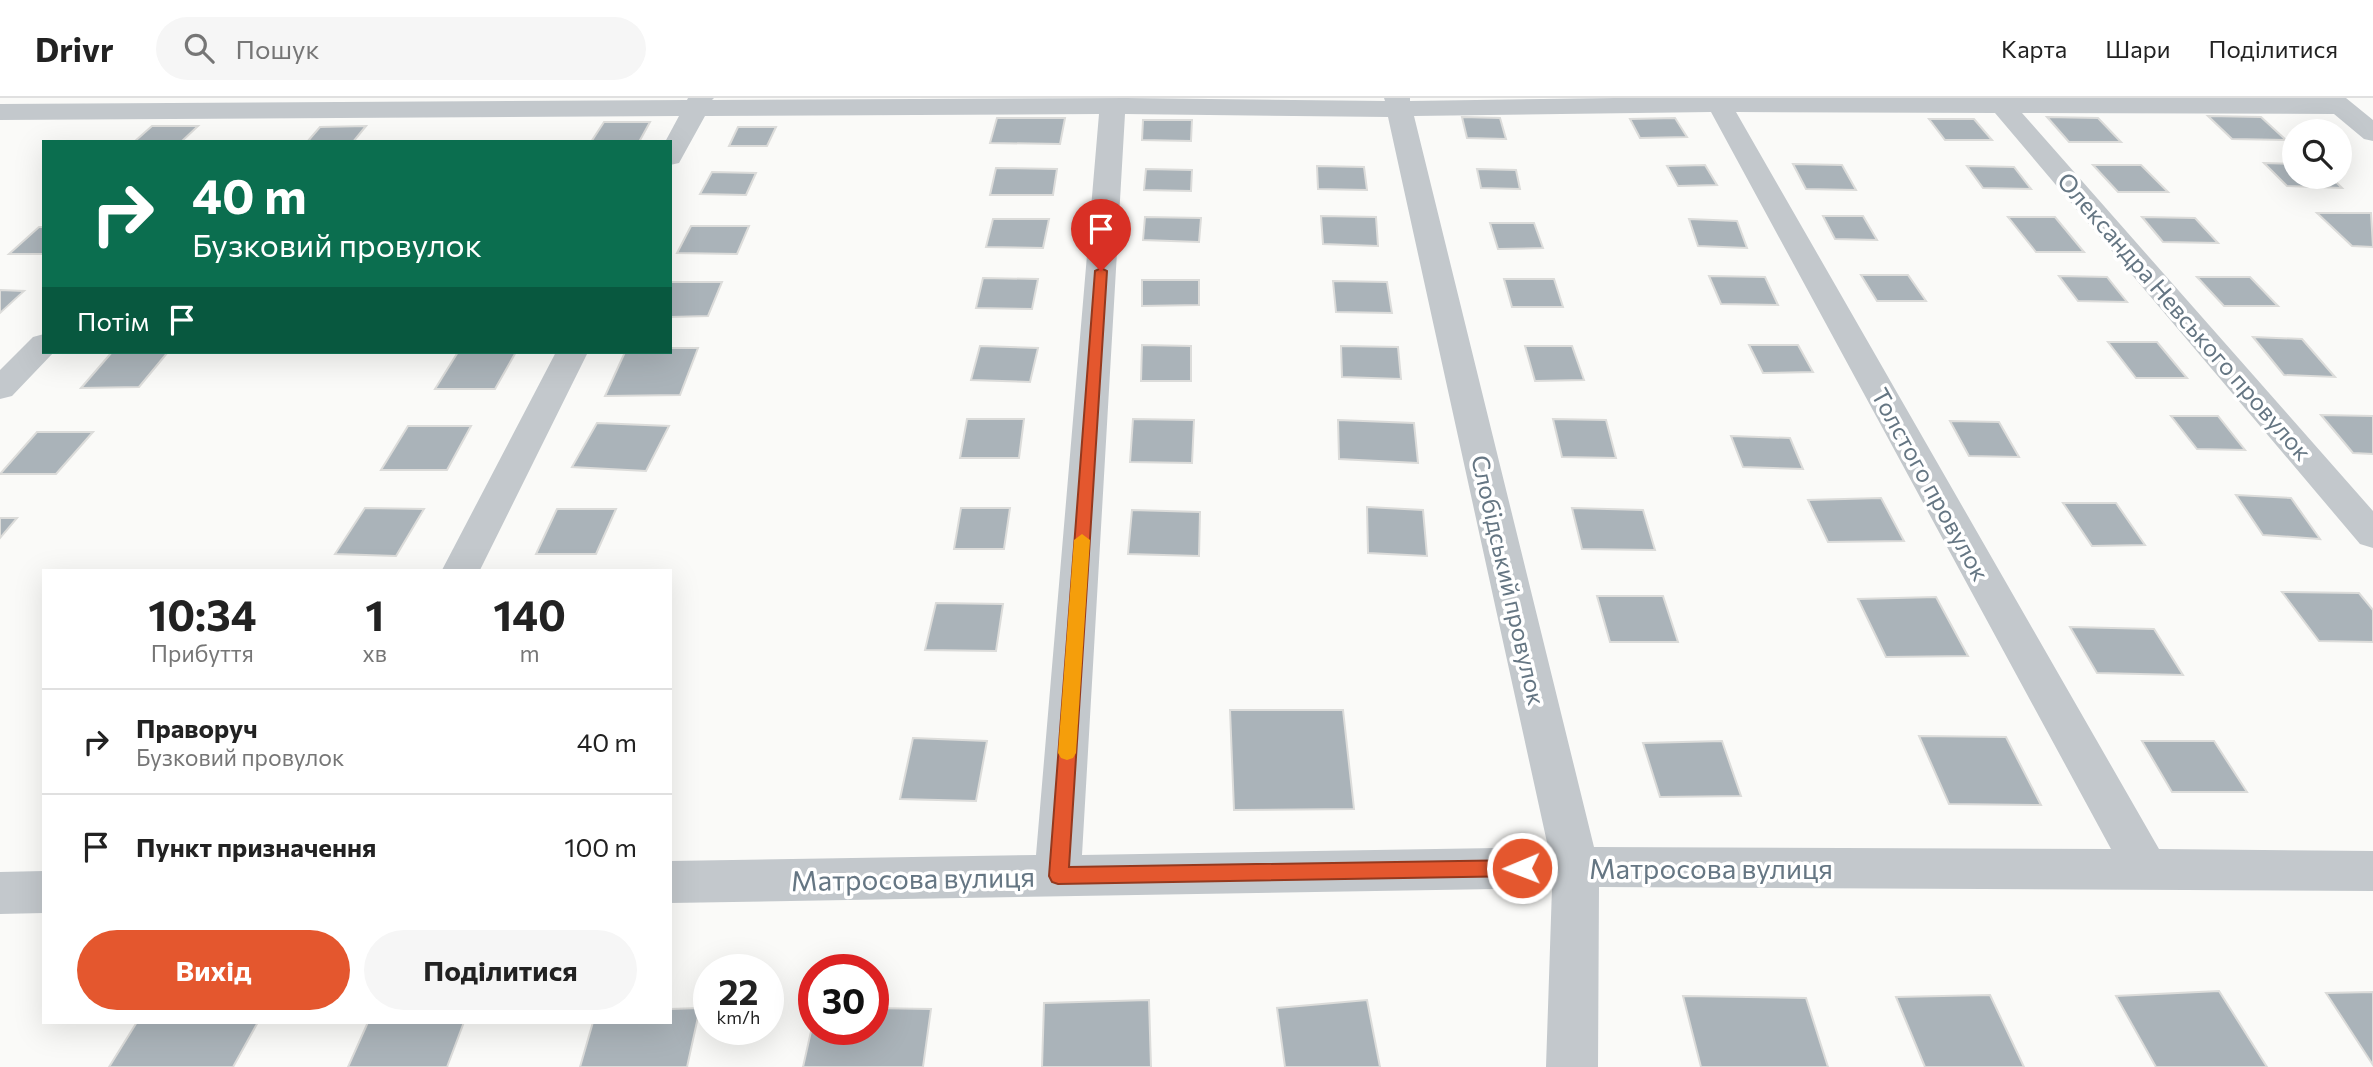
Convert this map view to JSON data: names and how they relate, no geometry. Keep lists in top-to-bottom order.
{
  "streets": {
    "street": [
      "Олександра Невського провулок",
      "Толстого провулок",
      "Слобідський провулок",
      "Матросова вулиця"
    ]
  },
  "crossings": [
    ["Толстого провулок", "Матросова вулиця"],
    ["Слобідський провулок", "Матросова вулиця"]
  ],
  "page": {
    "header": "Drivr",
    "search": "Пошук",
    "nav": ["Карта", "Шари", "Поділитися"],
    "turn": ["40 m", "Бузковий провулок"],
    "then": "Потім",
    "eta": [
      "10:34",
      "Прибуття",
      "1",
      "хв",
      "140",
      "m"
    ],
    "list": [
      {
        "name": "Праворуч",
        "note": "Бузковий провулок",
        "value": "40 m"
      },
      {
        "name": "Пункт призначення",
        "value": "100 m"
      }
    ],
    "buttons": ["Вихід", "Поділитися"],
    "speed": "22 km/h",
    "limit": "30"
  }
}
